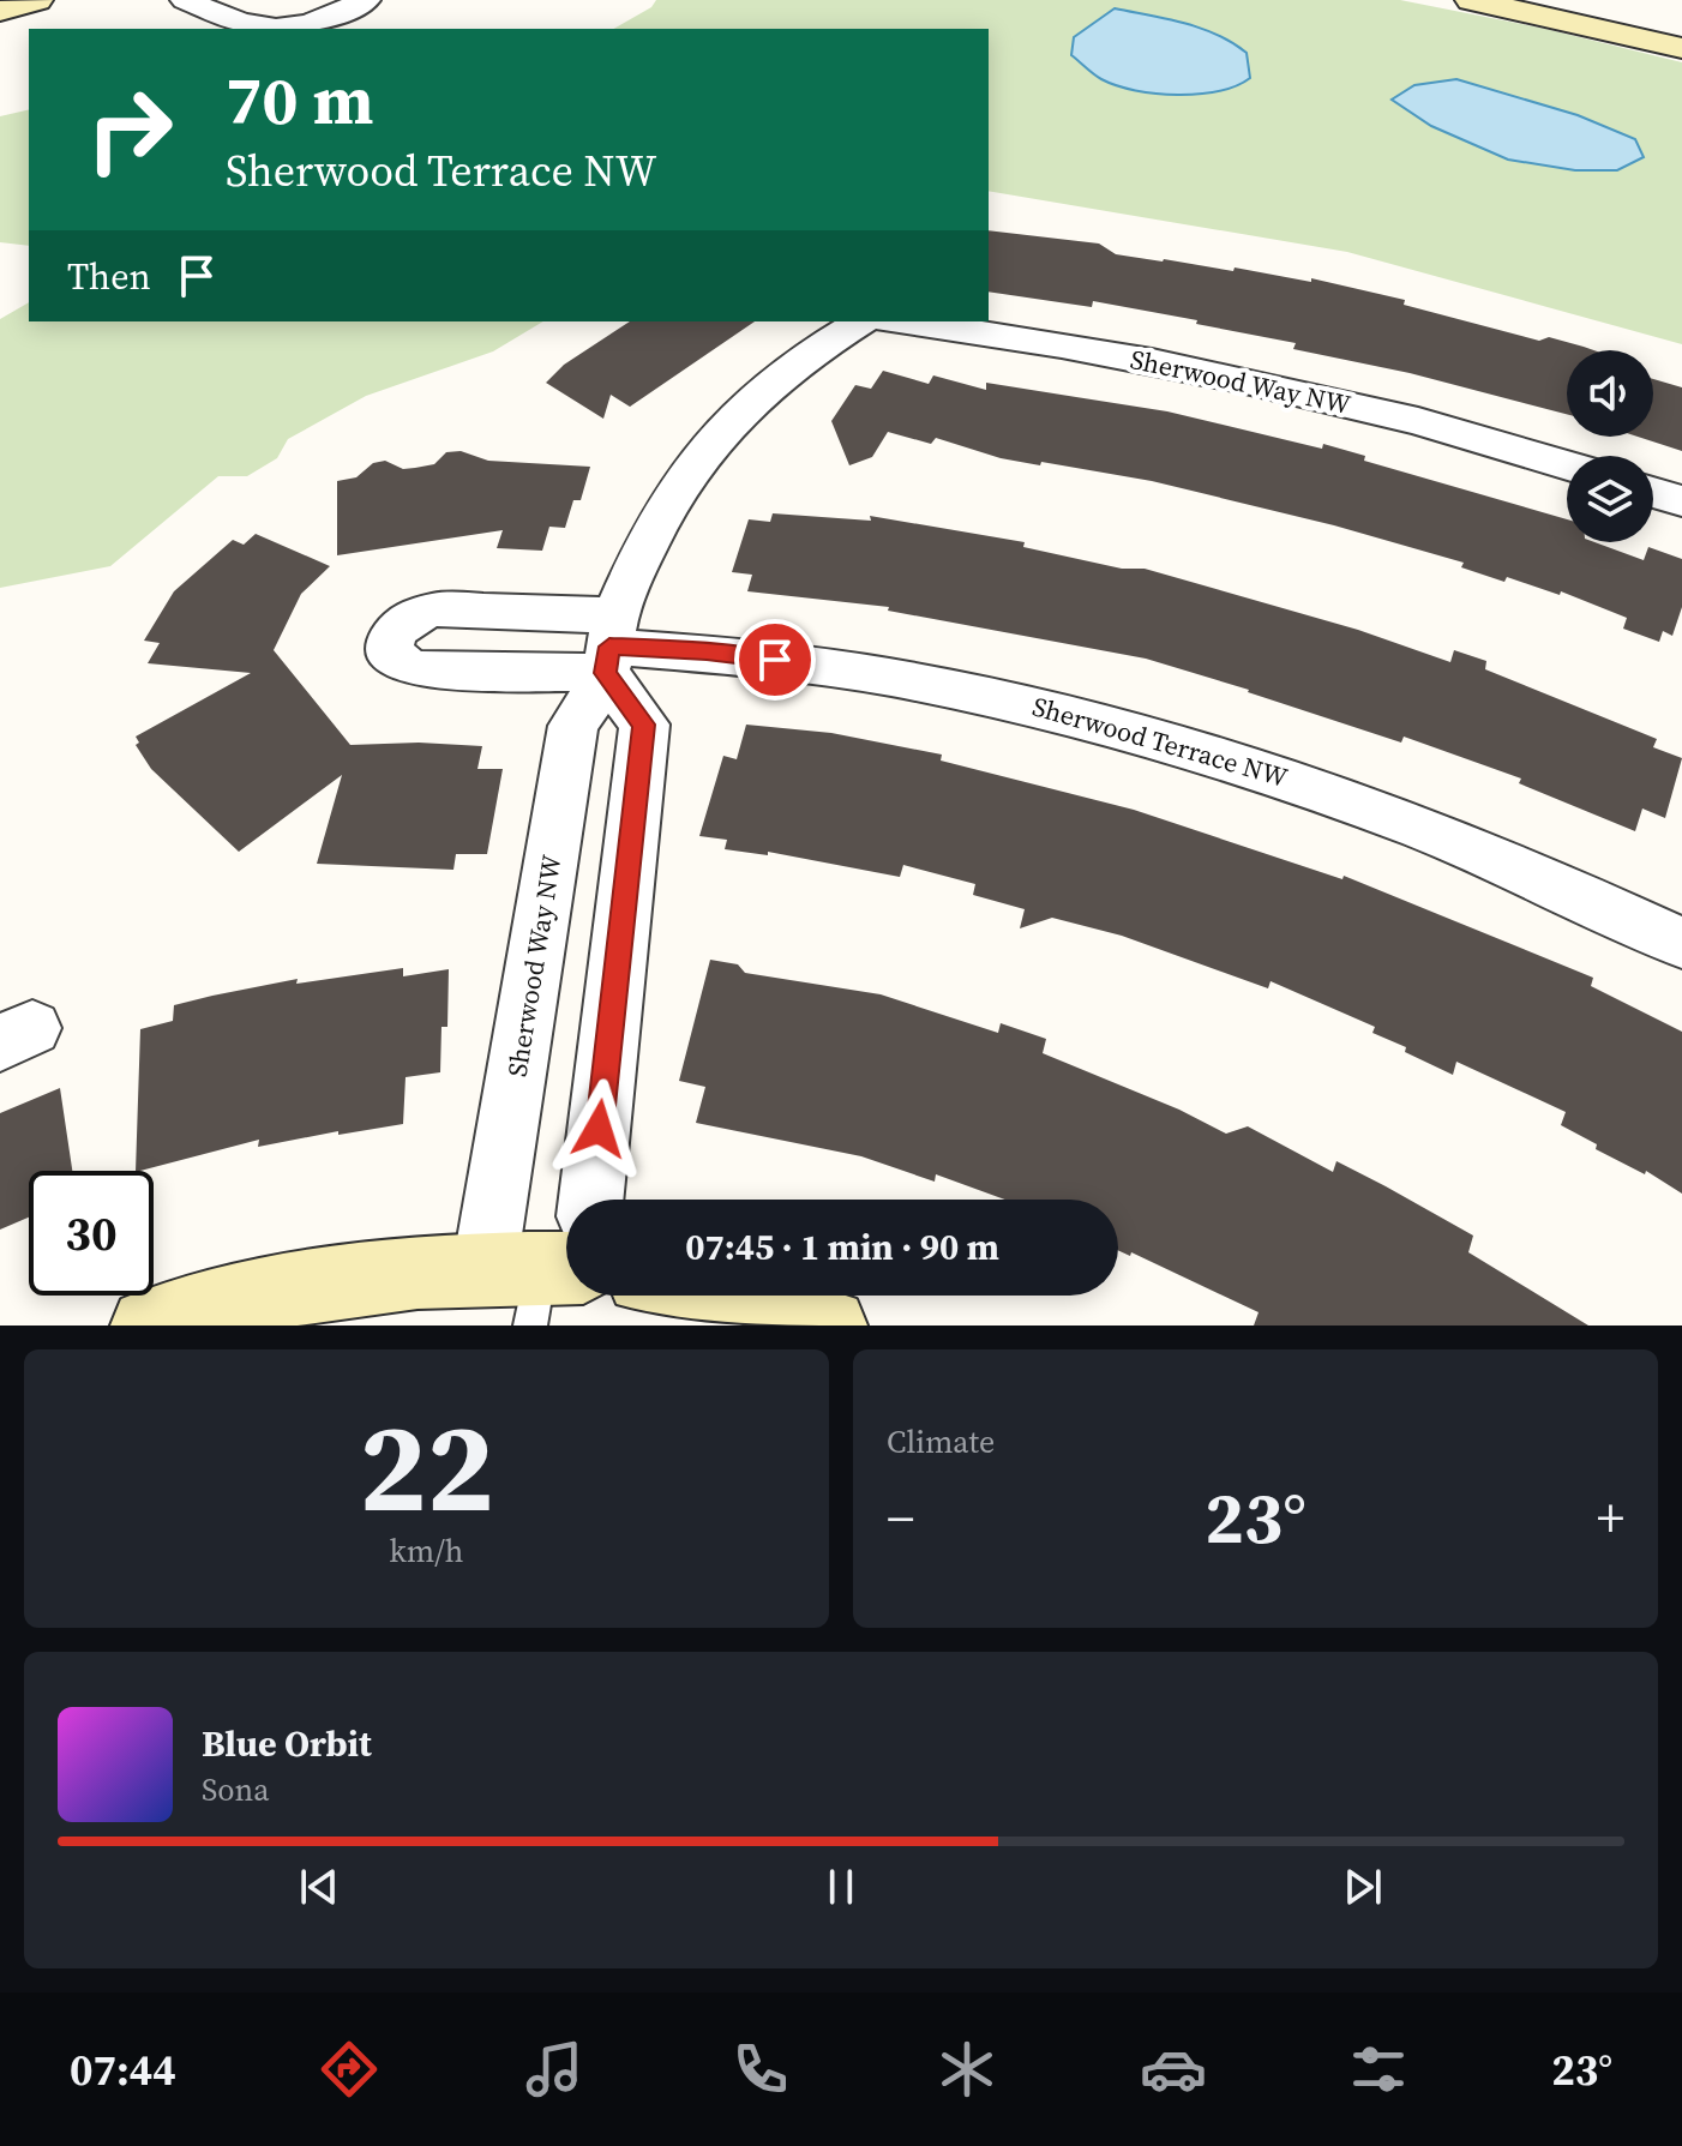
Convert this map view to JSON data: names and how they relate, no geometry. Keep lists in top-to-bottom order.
{
  "streets": {
    "street": ["Sherwood Way NW", "Sherwood Terrace NW"]
  },
  "crossings": [
    ["Sherwood Way NW", "Sherwood Terrace NW"]
  ],
  "page": {
    "turn": ["70 m", "Sherwood Terrace NW"],
    "then": "Then",
    "limit": "30",
    "trip": "07:45 · 1 min · 90 m",
    "tile": [
      ["22", "km/h"],
      "Climate"
    ],
    "heat": ["−", "23°", "+"],
    "song": ["Blue Orbit", "Sona"],
    "tabs": ["07:44", "23°"]
  }
}
